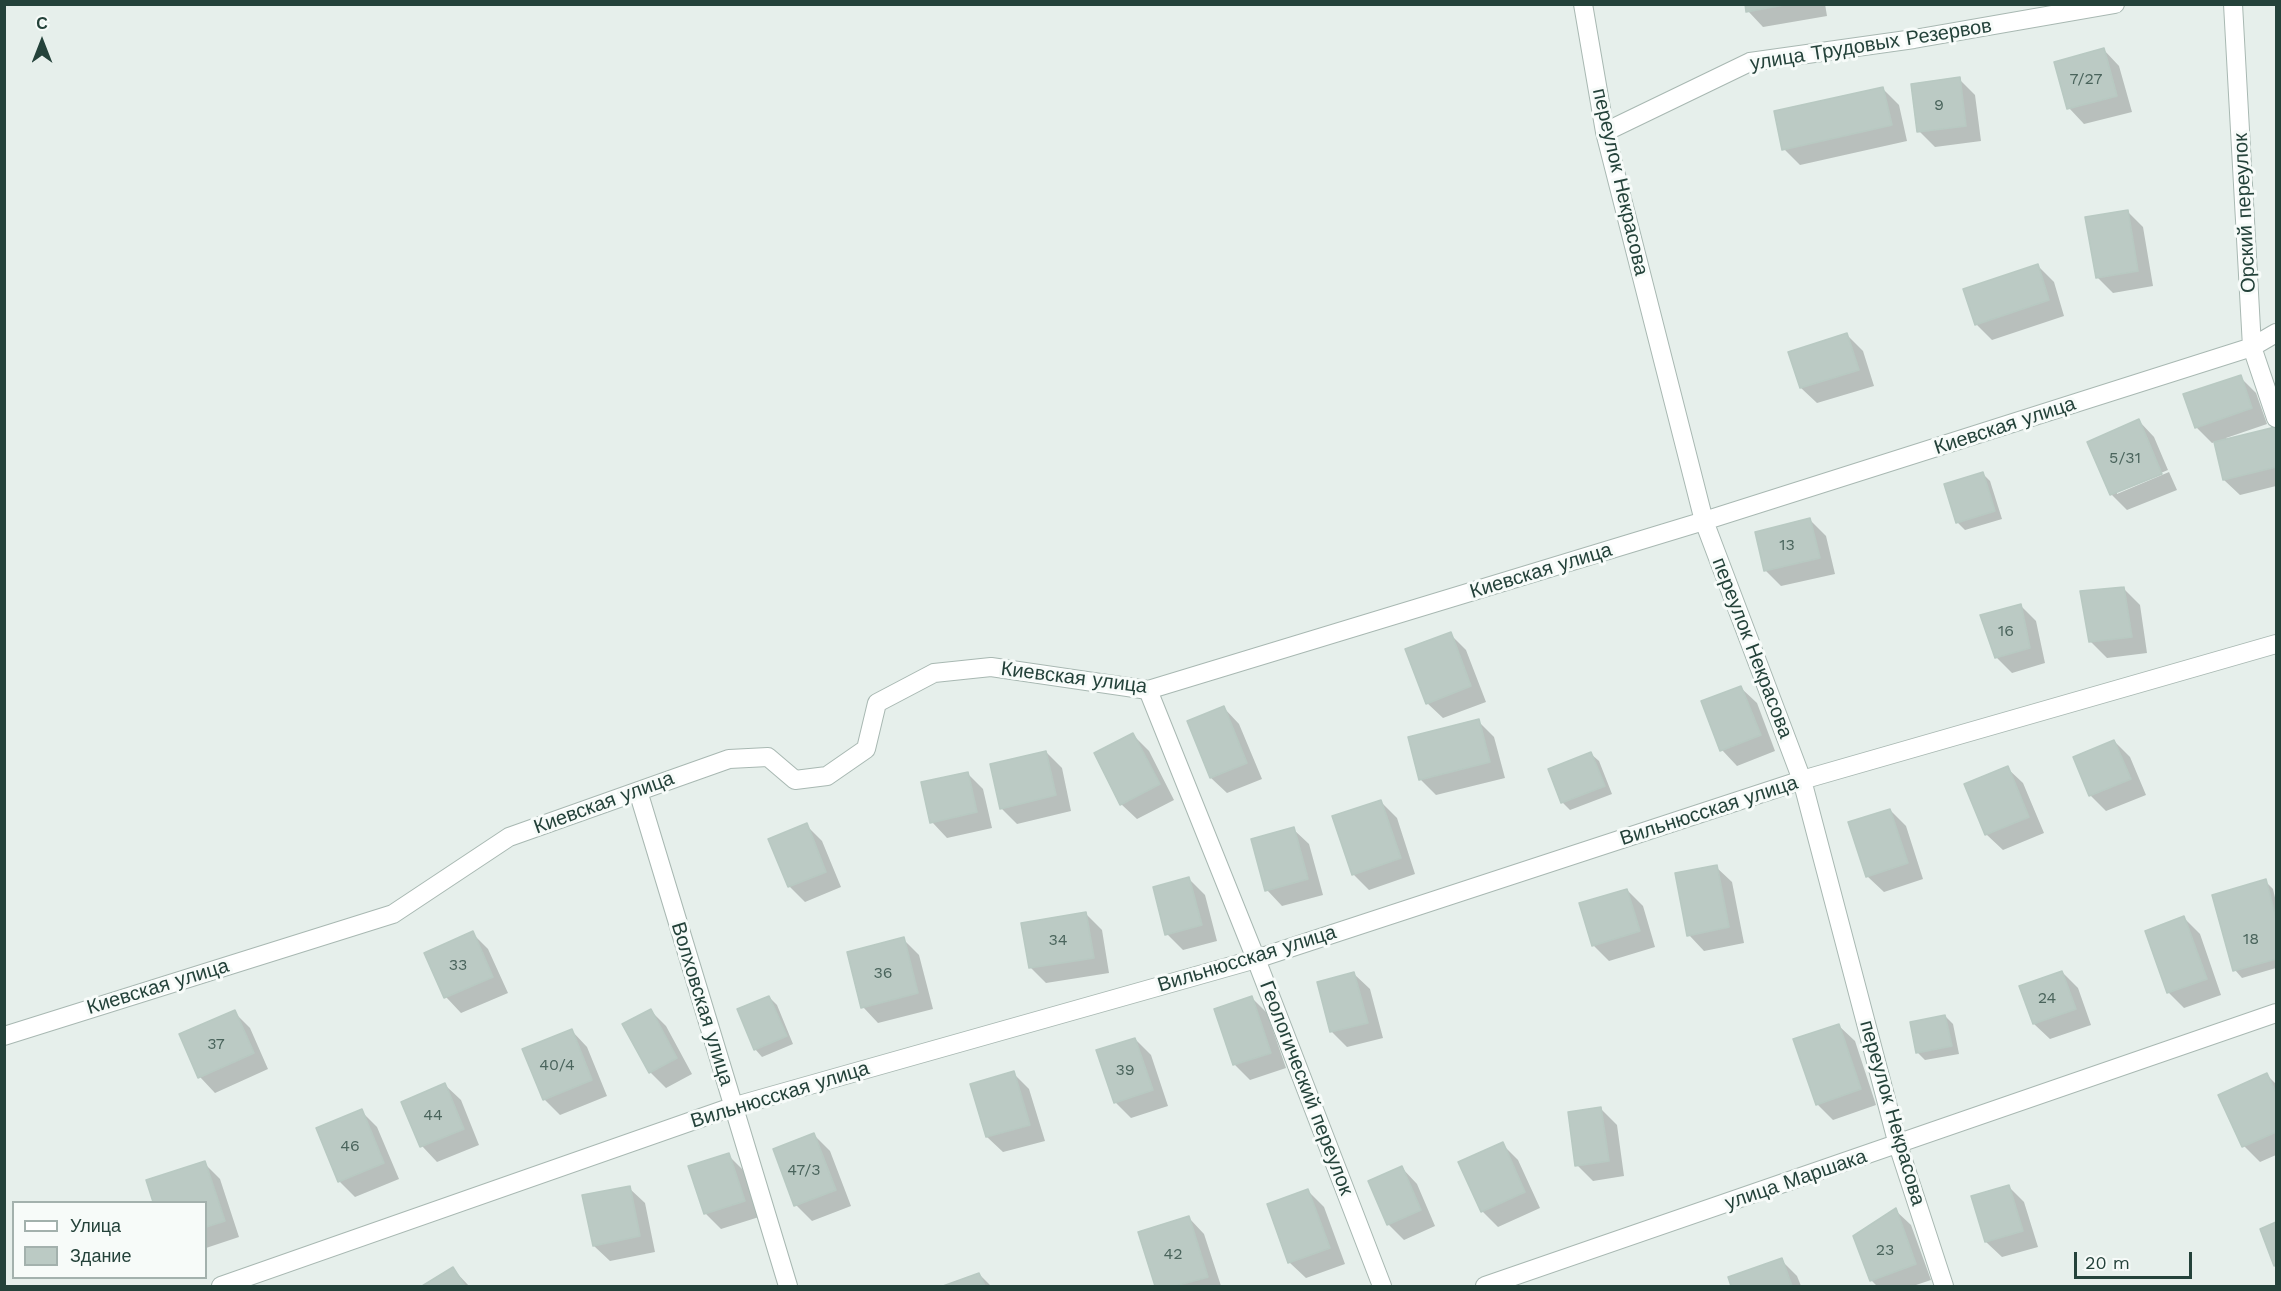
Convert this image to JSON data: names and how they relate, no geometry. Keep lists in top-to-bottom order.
{
  "streets": {
    "street": [
      "улица Трудовых Резервов",
      "переулок Некрасова",
      "Орский переулок",
      "Киевская улица",
      "Вильнюсская улица",
      "Волховская улица",
      "Геологический переулок",
      "улица Маршака"
    ]
  },
  "crossings": [
    ["улица Трудовых Резервов", "переулок Некрасова"],
    ["переулок Некрасова", "Киевская улица"],
    ["переулок Некрасова", "Вильнюсская улица"],
    ["переулок Некрасова", "улица Маршака"],
    ["Орский переулок", "Киевская улица"],
    ["Киевская улица", "Волховская улица"],
    ["Киевская улица", "Геологический переулок"],
    ["Вильнюсская улица", "Волховская улица"],
    ["Вильнюсская улица", "Геологический переулок"]
  ],
  "house_numbers": [
    "7/27",
    "9",
    "5/31",
    "13",
    "16",
    "18",
    "34",
    "33",
    "36",
    "24",
    "37",
    "40/4",
    "39",
    "44",
    "46",
    "47/3",
    "23",
    "42"
  ],
  "legend": ["Улица", "Здание"],
  "scale_bar": "20 m",
  "north": "top"
}
